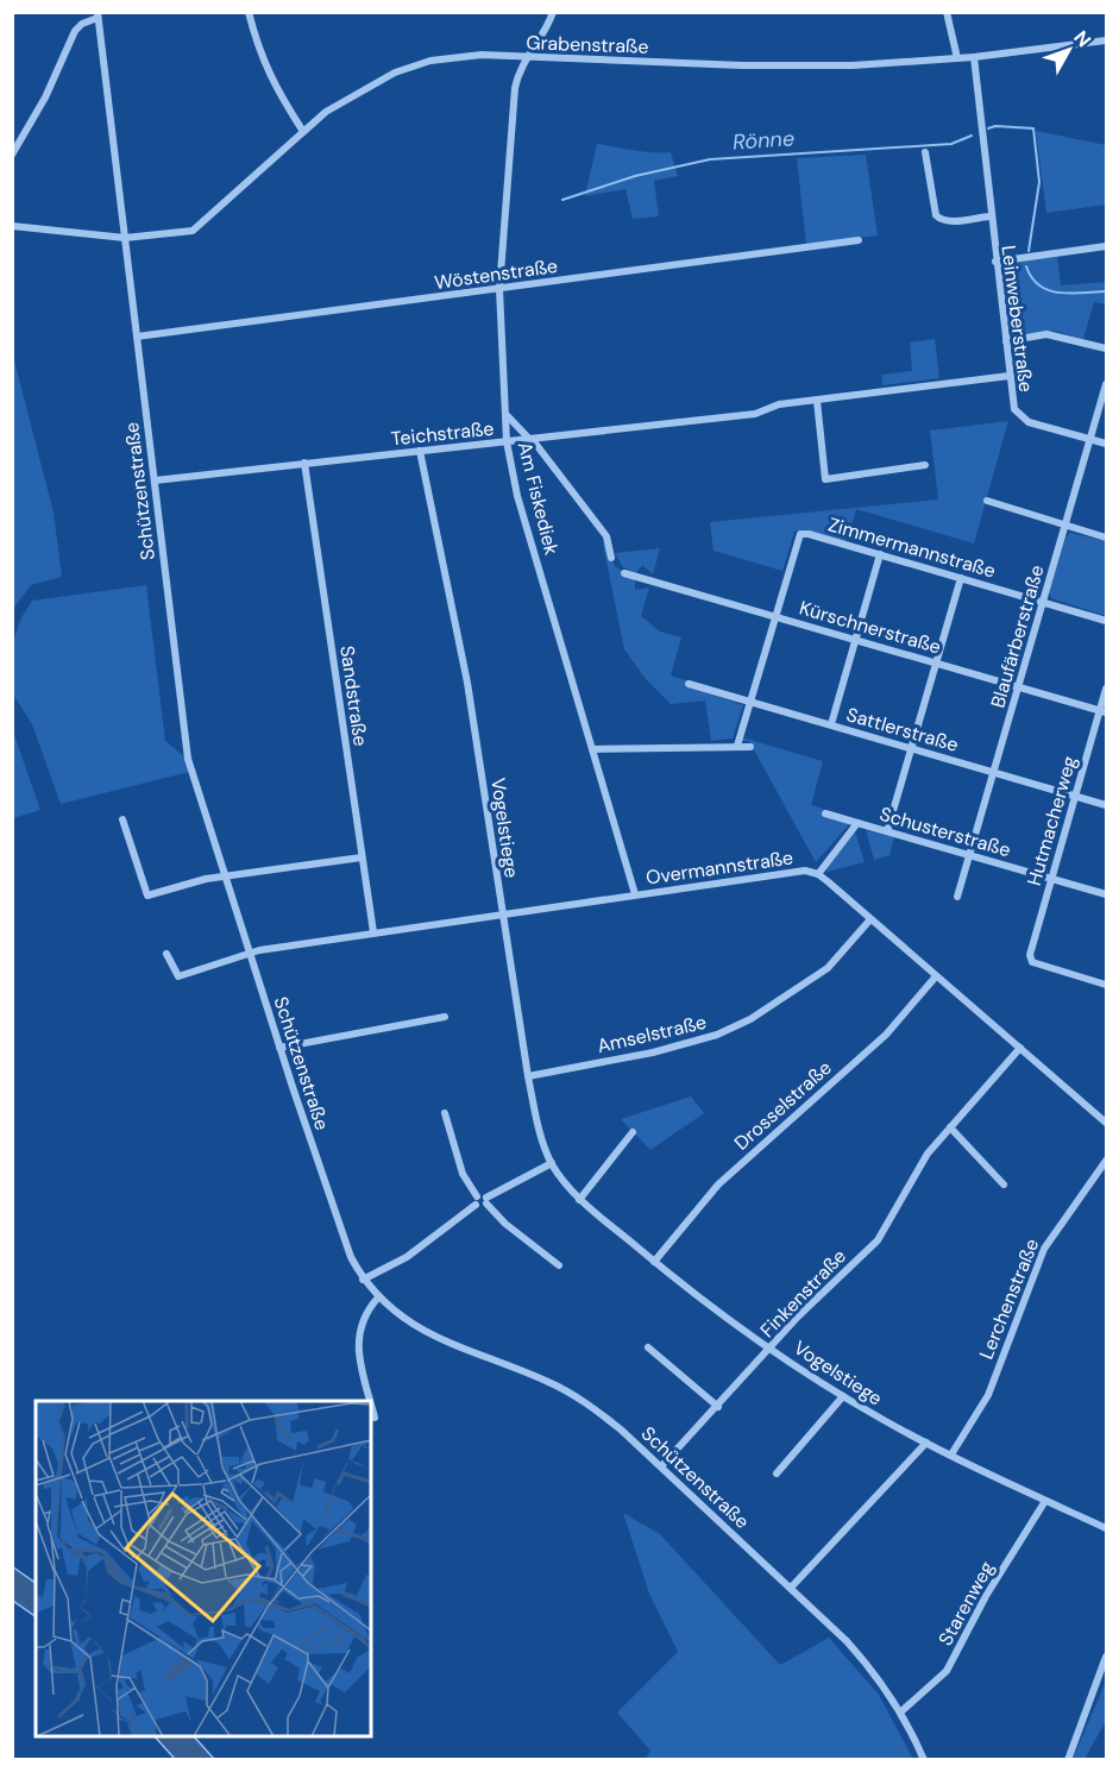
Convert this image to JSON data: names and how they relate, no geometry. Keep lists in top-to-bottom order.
{
  "streets": {
    "street": [
      "Grabenstraße",
      "Wöstenstraße",
      "Leinweberstraße",
      "Teichstraße",
      "Schützenstraße",
      "Am Fiskediek",
      "Zimmermannstraße",
      "Kürschnerstraße",
      "Blaufärberstraße",
      "Sandstraße",
      "Sattlerstraße",
      "Hutmacherweg",
      "Vogelstiege",
      "Schusterstraße",
      "Overmannstraße",
      "Amselstraße",
      "Drosselstraße",
      "Finkenstraße",
      "Lerchenstraße",
      "Starenweg"
    ]
  },
  "crossings": [
    ["Grabenstraße", "Leinweberstraße"],
    ["Grabenstraße", "Schützenstraße"],
    ["Grabenstraße", "Am Fiskediek"],
    ["Wöstenstraße", "Schützenstraße"],
    ["Wöstenstraße", "Am Fiskediek"],
    ["Leinweberstraße", "Teichstraße"],
    ["Leinweberstraße", "Blaufärberstraße"],
    ["Teichstraße", "Schützenstraße"],
    ["Teichstraße", "Am Fiskediek"],
    ["Teichstraße", "Sandstraße"],
    ["Teichstraße", "Vogelstiege"],
    ["Schützenstraße", "Overmannstraße"],
    ["Schützenstraße", "Finkenstraße"],
    ["Schützenstraße", "Starenweg"],
    ["Am Fiskediek", "Overmannstraße"],
    ["Zimmermannstraße", "Kürschnerstraße"],
    ["Zimmermannstraße", "Blaufärberstraße"],
    ["Kürschnerstraße", "Blaufärberstraße"],
    ["Kürschnerstraße", "Hutmacherweg"],
    ["Blaufärberstraße", "Sattlerstraße"],
    ["Blaufärberstraße", "Schusterstraße"],
    ["Sandstraße", "Overmannstraße"],
    ["Sattlerstraße", "Hutmacherweg"],
    ["Hutmacherweg", "Schusterstraße"],
    ["Vogelstiege", "Overmannstraße"],
    ["Vogelstiege", "Amselstraße"],
    ["Vogelstiege", "Drosselstraße"],
    ["Vogelstiege", "Finkenstraße"],
    ["Vogelstiege", "Lerchenstraße"],
    ["Vogelstiege", "Starenweg"],
    ["Schusterstraße", "Overmannstraße"],
    ["Overmannstraße", "Amselstraße"],
    ["Overmannstraße", "Drosselstraße"],
    ["Overmannstraße", "Finkenstraße"]
  ],
  "water": ["Rönne"],
  "north": "top right"
}
